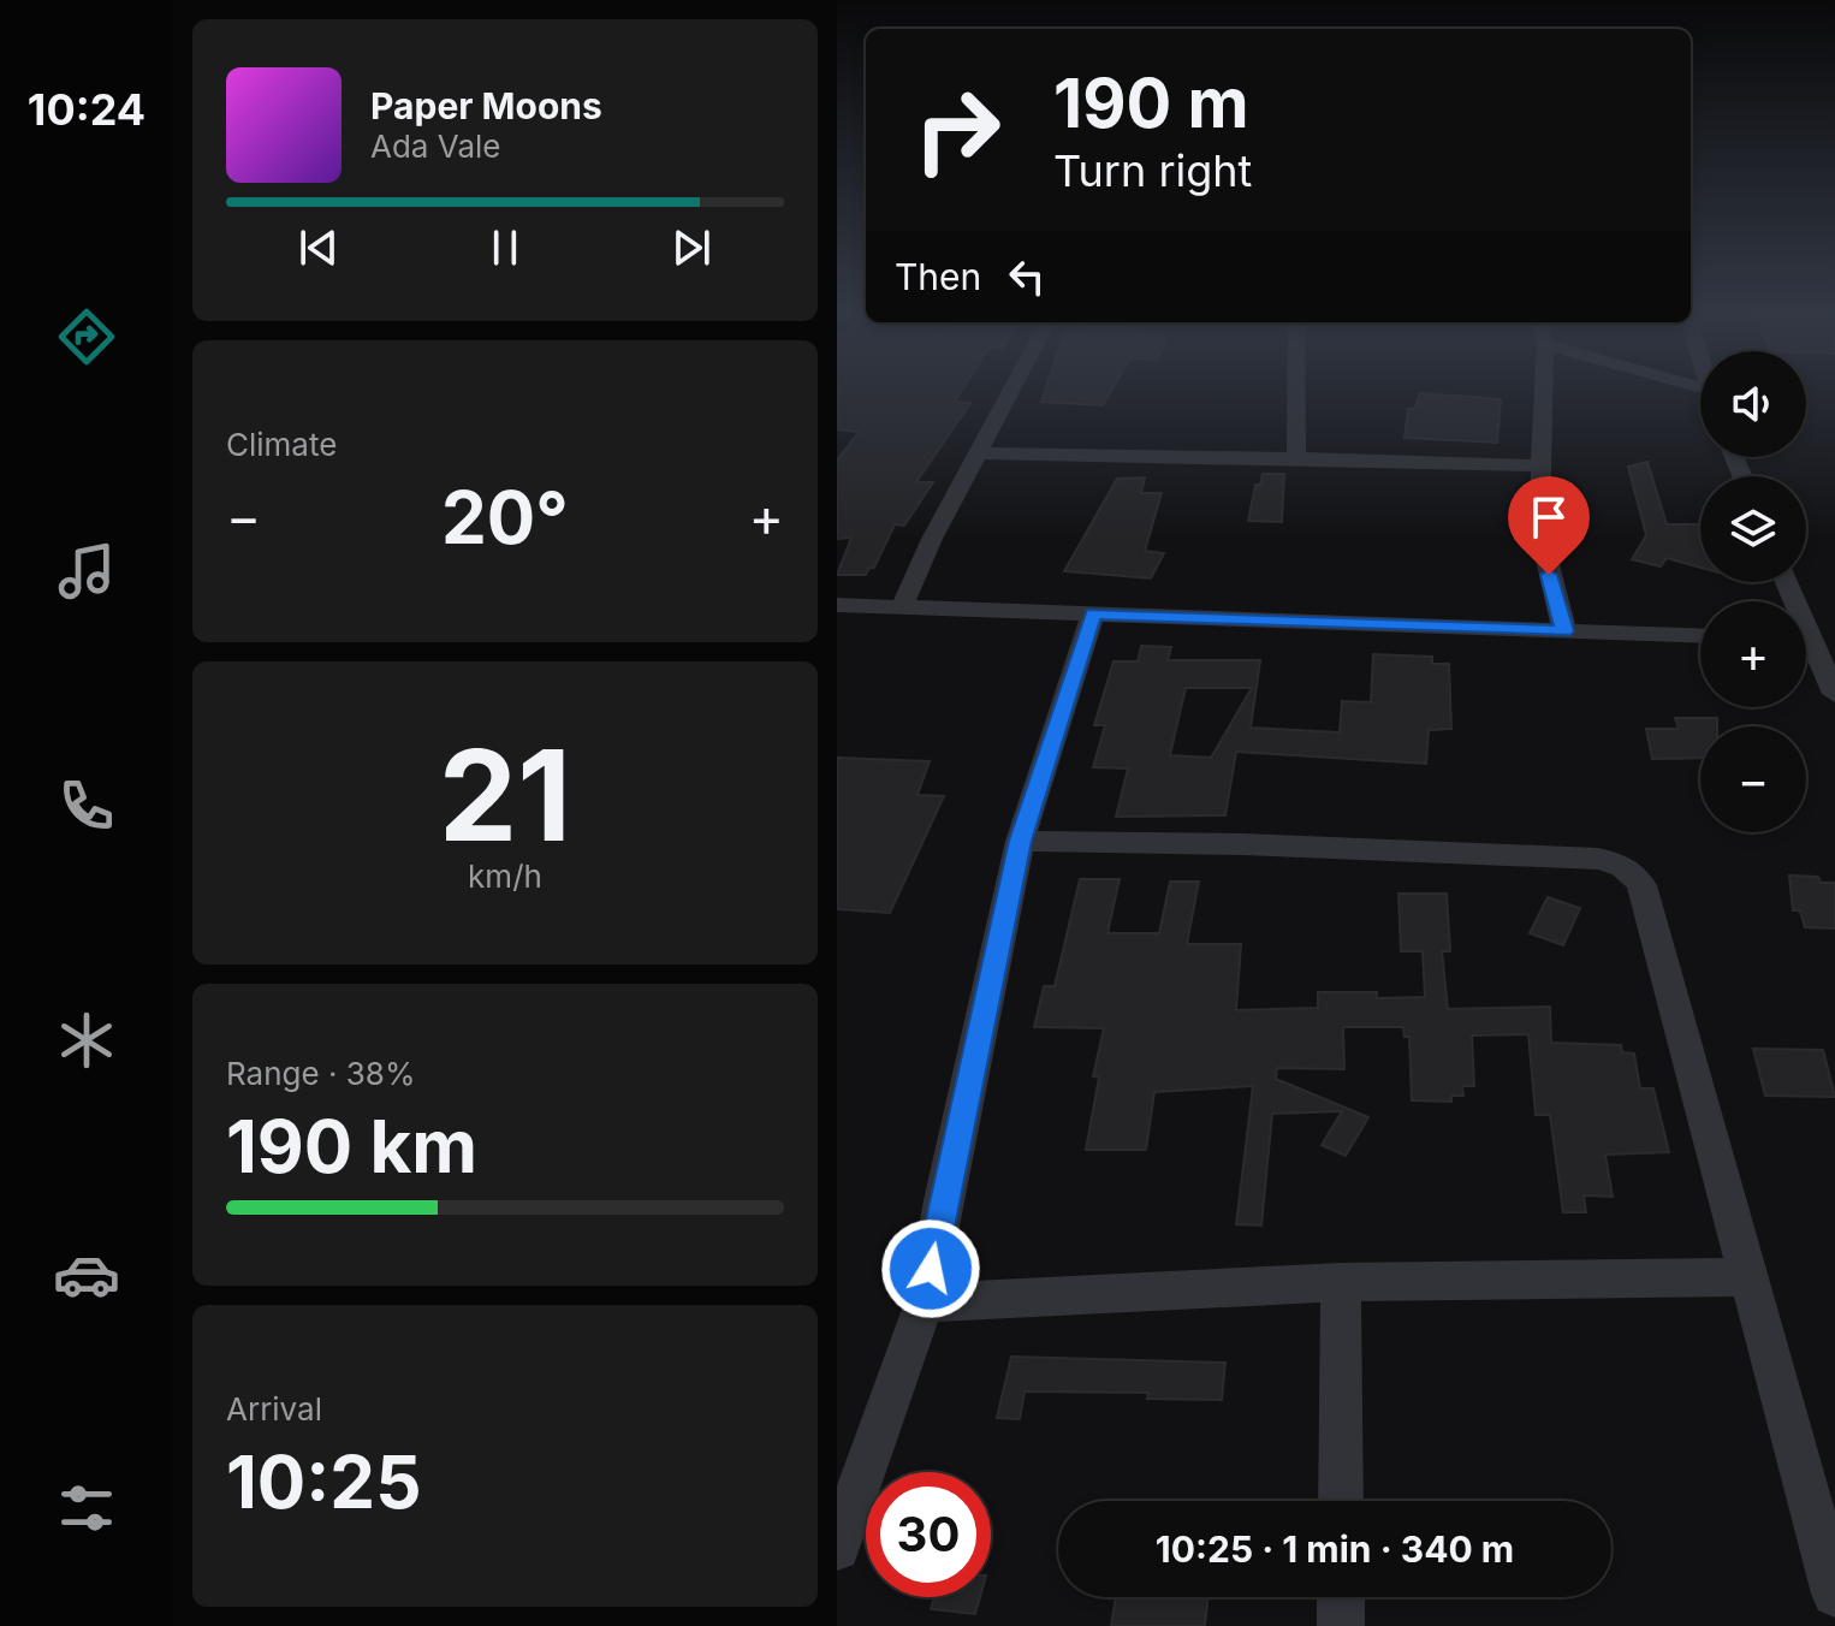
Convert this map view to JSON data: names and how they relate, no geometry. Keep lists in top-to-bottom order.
{
  "page": {
    "tabs": "10:24",
    "turn": ["190 m", "Turn right"],
    "song": ["Paper Moons", "Ada Vale"],
    "then": "Then",
    "tile": [
      "Climate",
      ["21", "km/h"],
      ["Range · 38%", "190 km"],
      ["Arrival", "10:25"]
    ],
    "map_buttons": ["+", "−"],
    "heat": ["−", "20°", "+"],
    "limit": "30",
    "trip": "10:25 · 1 min · 340 m"
  }
}
